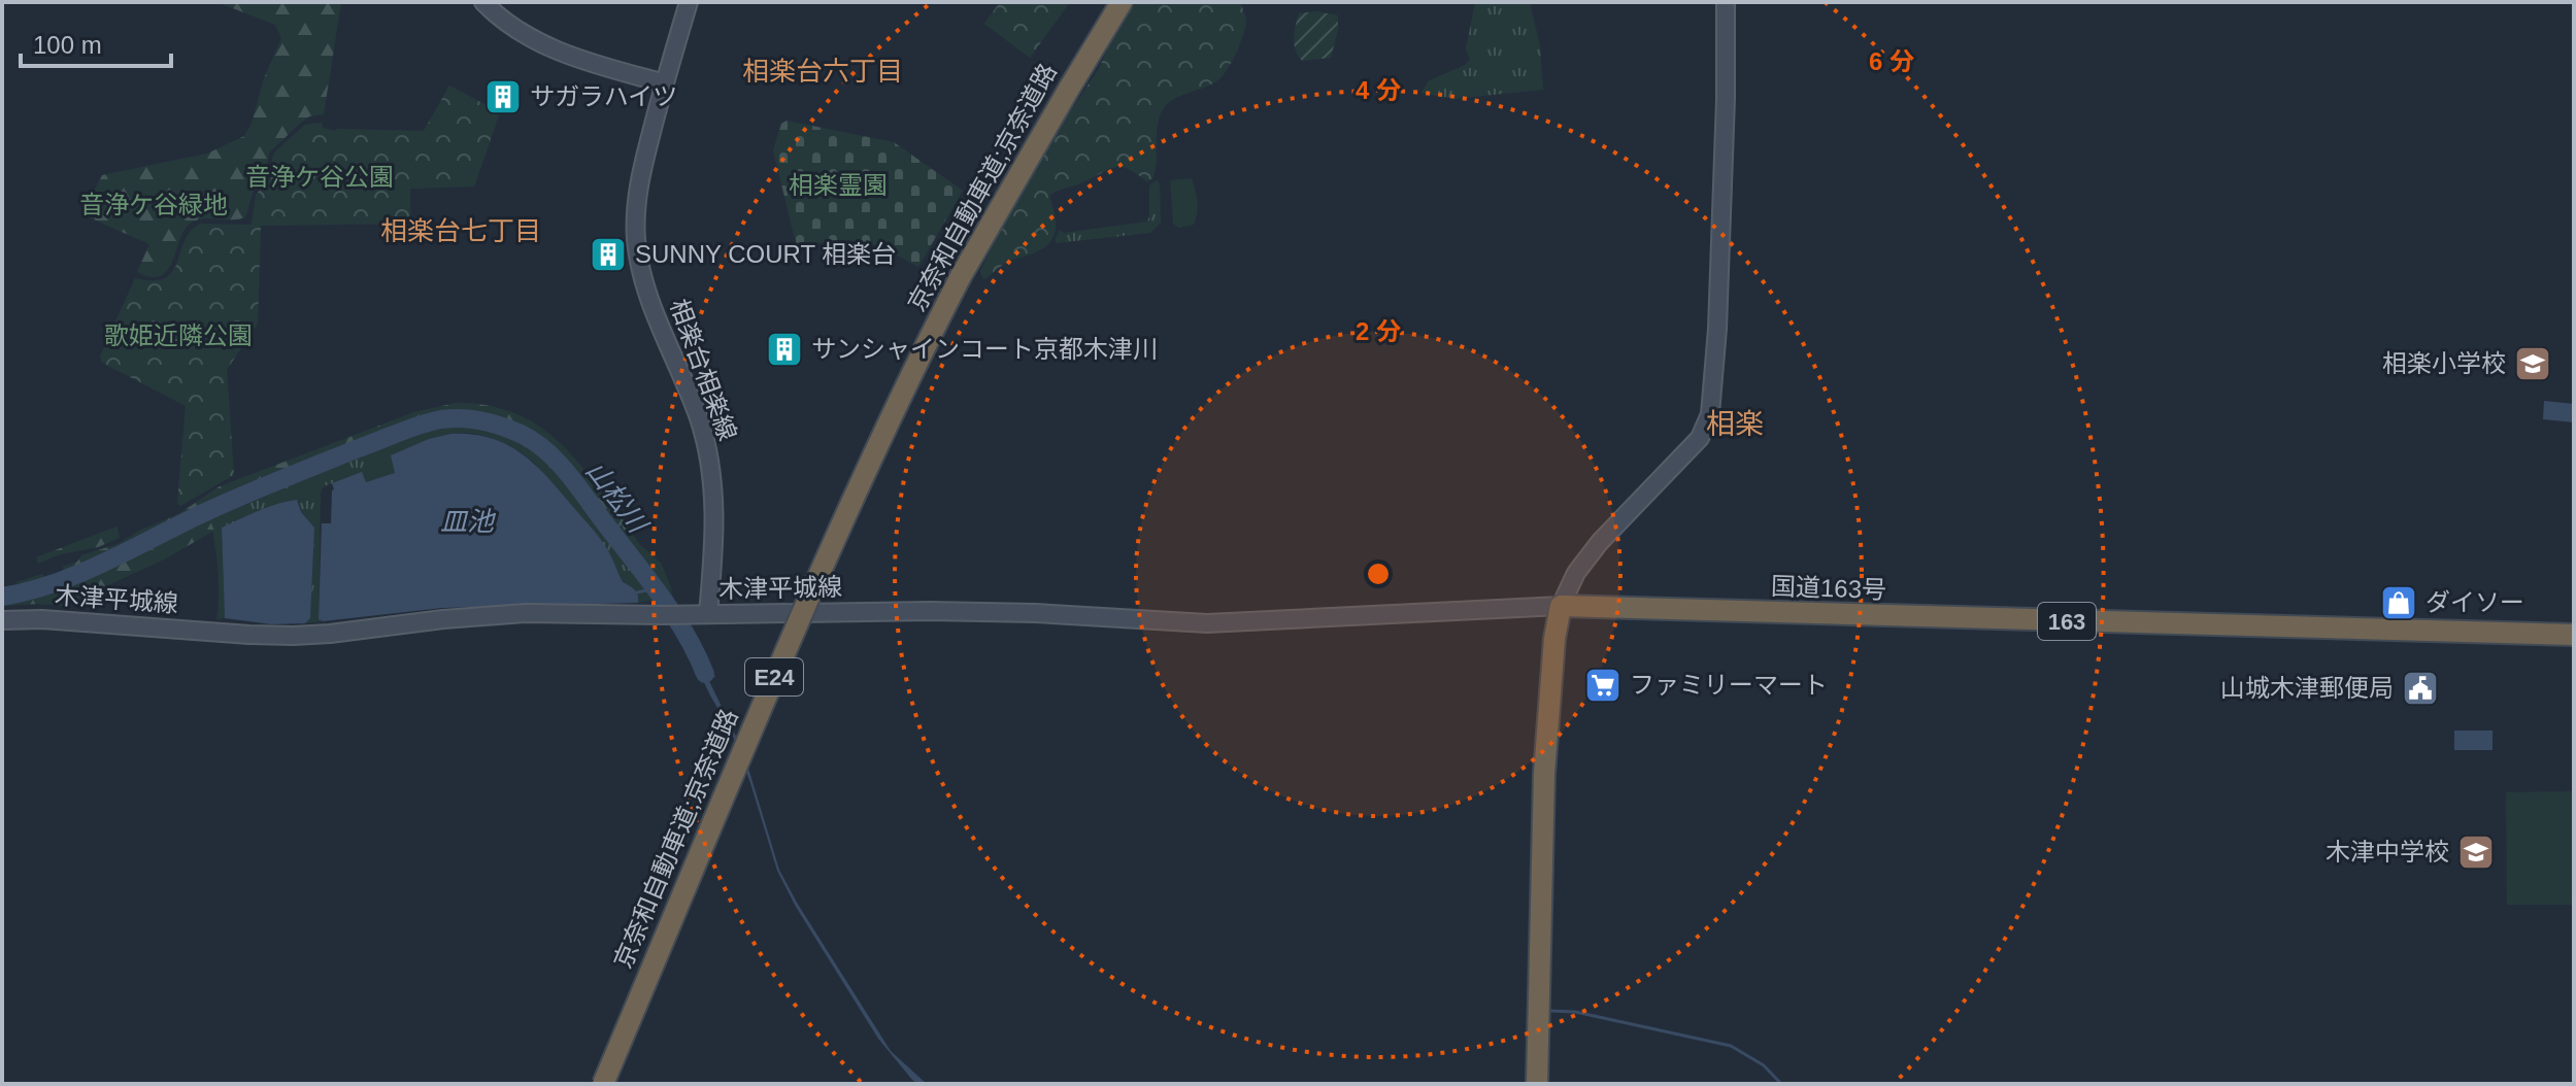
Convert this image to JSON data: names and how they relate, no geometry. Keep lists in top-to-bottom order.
{
  "streets": {
    "highway": [
      "京奈和自動車道;京奈道路",
      "国道163号",
      "163",
      "E24"
    ],
    "main road": ["相楽台相楽線", "木津平城線"]
  },
  "crossings": [
    ["相楽台相楽線", "木津平城線"],
    ["木津平城線", "国道163号"]
  ],
  "districts": ["相楽台六丁目", "相楽台七丁目", "相楽"],
  "water": ["山松川", "皿池"],
  "parks": [
    "音浄ケ谷公園",
    "相楽霊園",
    "音浄ケ谷緑地",
    "歌姫近隣公園"
  ],
  "places": {
    "building": ["サガラハイツ", "SUNNY COURT 相楽台", "サンシャインコート京都木津川"],
    "school or university": ["相楽小学校", "木津中学校"],
    "shop": ["ダイソー"],
    "supermarket": ["ファミリーマート"],
    "public building": ["山城木津郵便局"]
  },
  "scale_bar": "100 m",
  "rings": ["6 分", "4 分", "2 分"]
}
